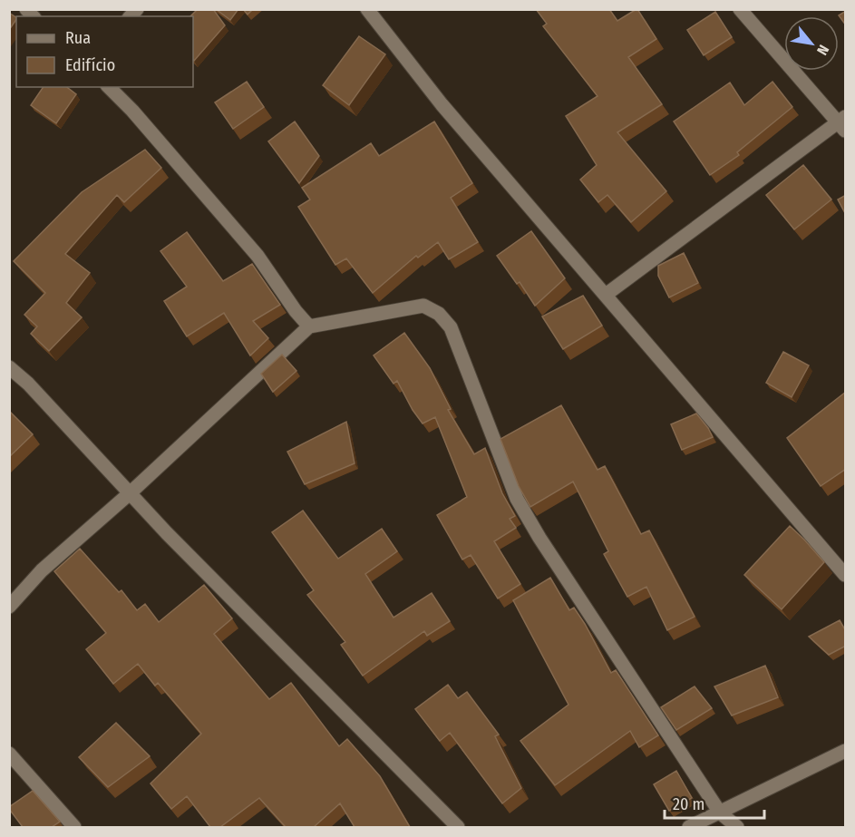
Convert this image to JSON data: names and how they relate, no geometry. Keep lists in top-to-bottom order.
{
  "legend": ["Rua", "Edifício"],
  "scale_bar": "20 m",
  "north": "bottom right"
}
